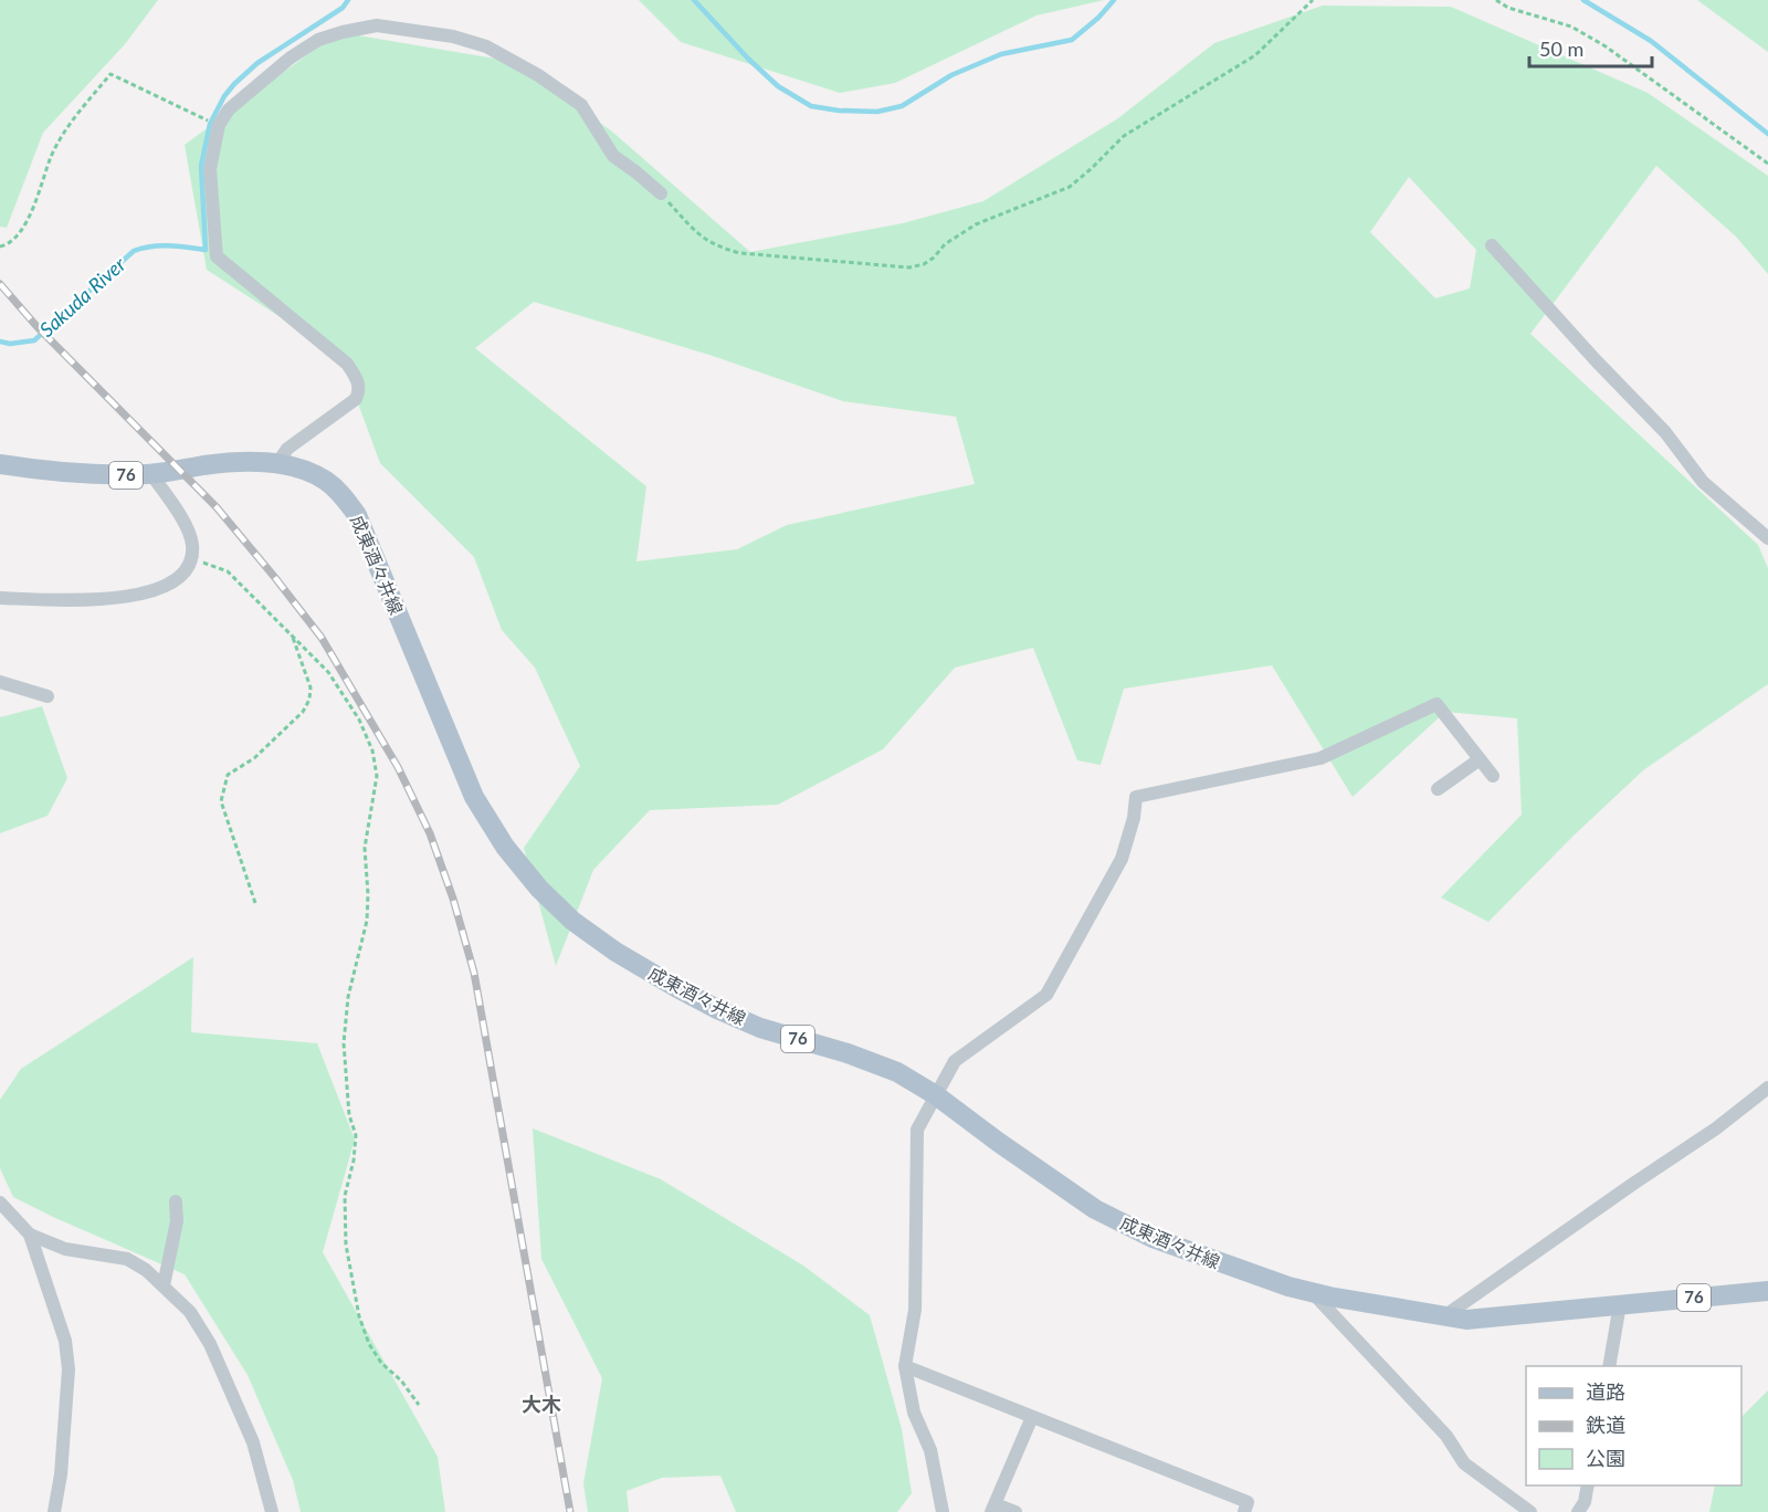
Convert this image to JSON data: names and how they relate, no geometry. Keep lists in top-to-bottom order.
{
  "streets": {
    "main road": ["76", "成東酒々井線"]
  },
  "districts": ["大木"],
  "water": ["Sakuda River"],
  "legend": ["道路", "鉄道", "公園"],
  "scale_bar": "50 m"
}
